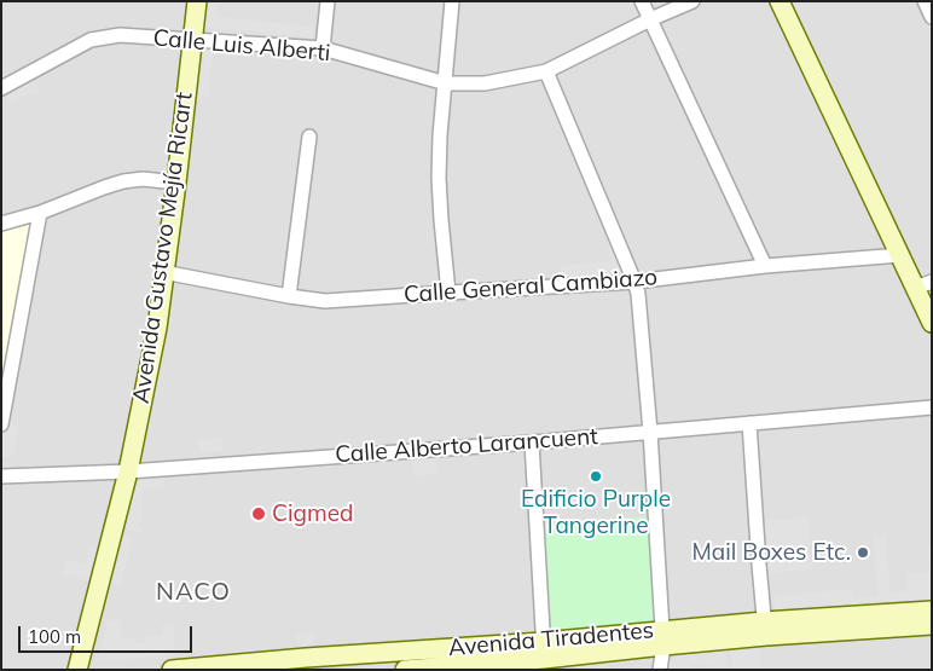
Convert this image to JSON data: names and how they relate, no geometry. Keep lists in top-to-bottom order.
{
  "streets": {
    "main road": ["Avenida Gustavo Mejía Ricart", "Avenida Tiradentes"],
    "street": ["Calle Luis Alberti", "Calle General Cambiazo", "Calle Alberto Larancuent"]
  },
  "crossings": [
    ["Calle Luis Alberti", "Avenida Gustavo Mejía Ricart"],
    ["Avenida Gustavo Mejía Ricart", "Calle General Cambiazo"],
    ["Avenida Gustavo Mejía Ricart", "Calle Alberto Larancuent"]
  ],
  "districts": ["NACO"],
  "places": ["Edificio Purple Tangerine", "Cigmed", "Mail Boxes Etc."],
  "scale_bar": "100 m"
}
